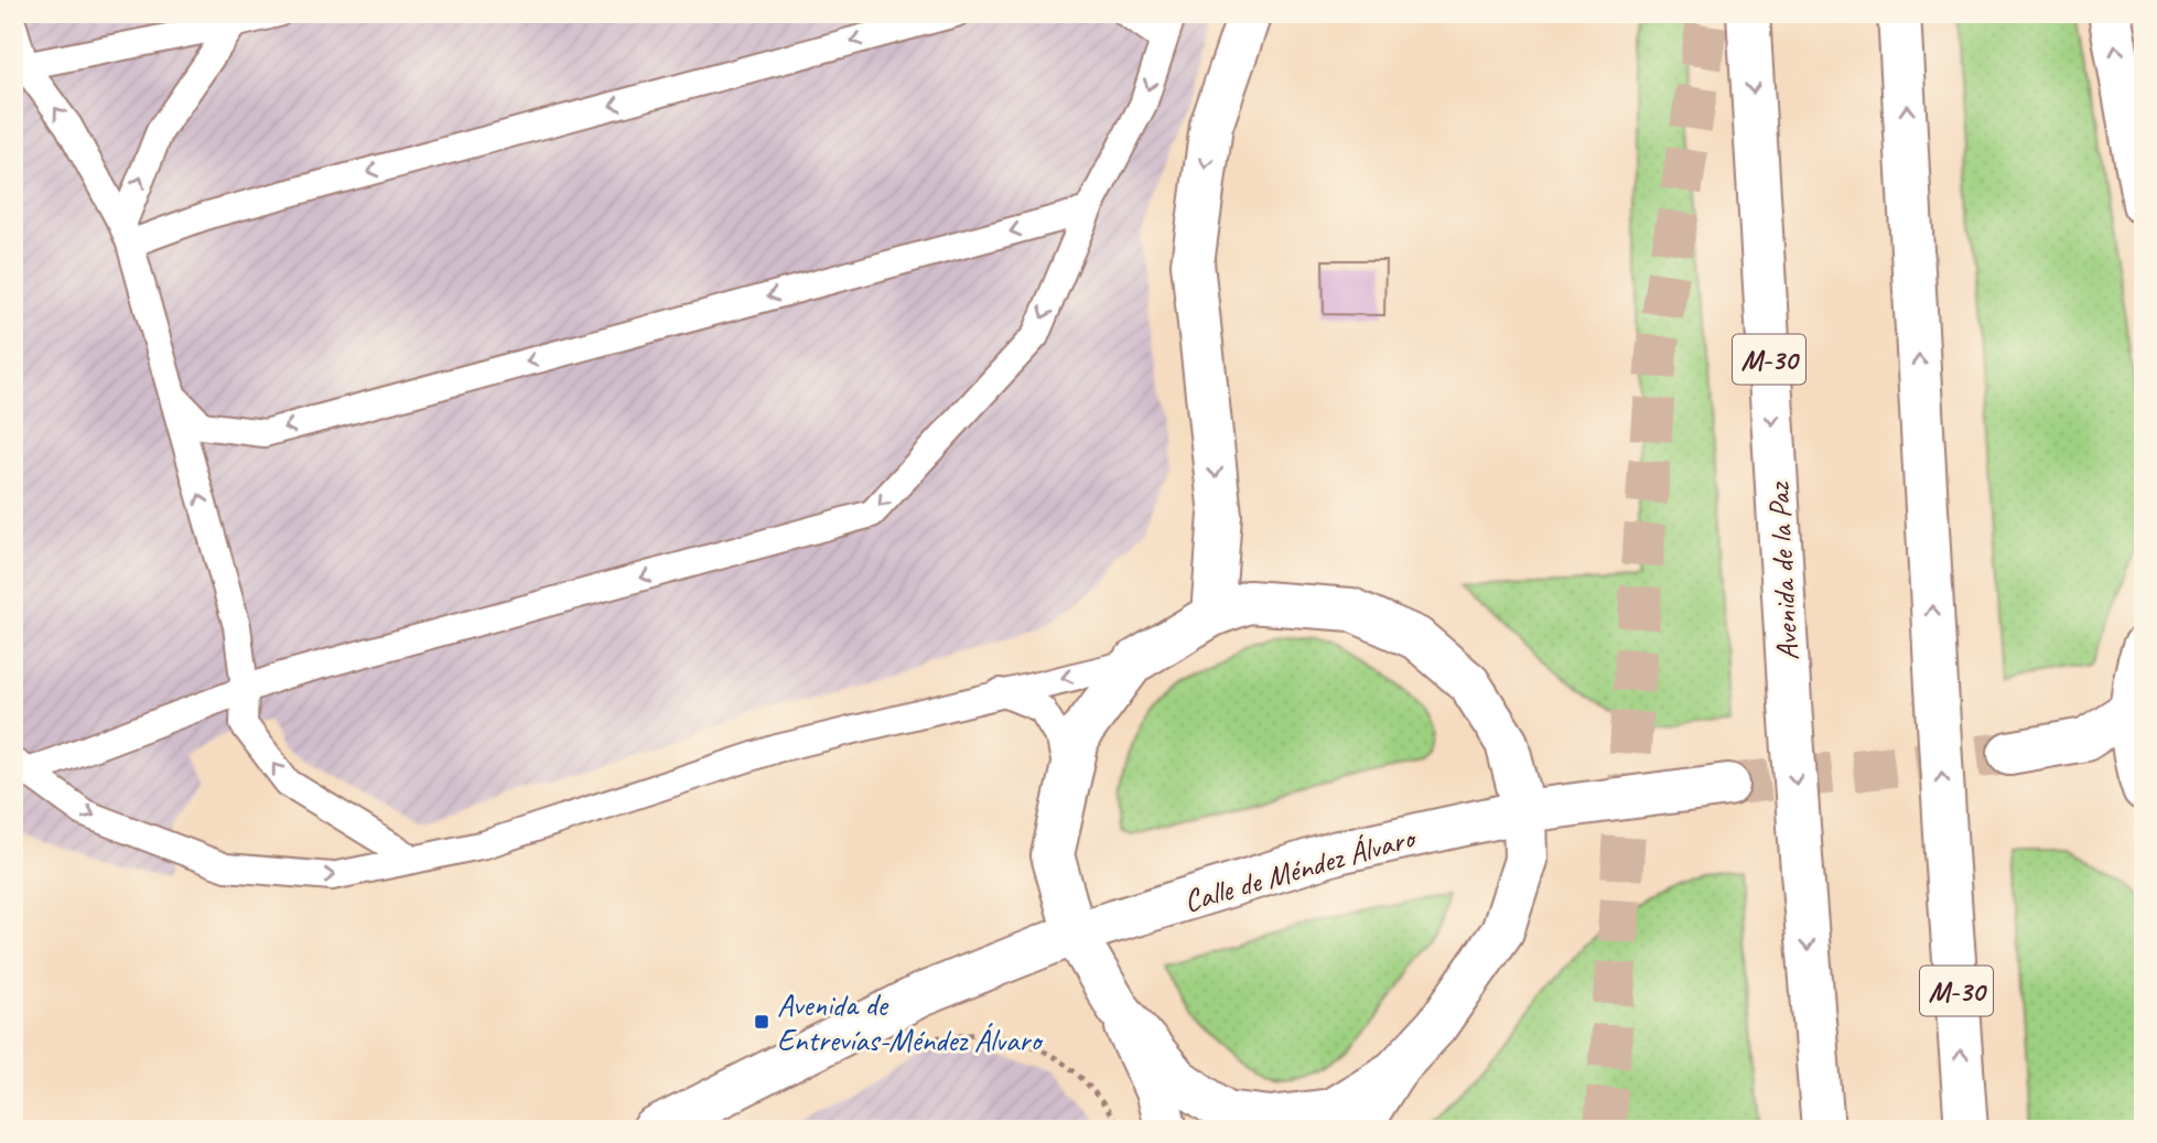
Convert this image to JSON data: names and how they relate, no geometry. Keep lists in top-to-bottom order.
{
  "streets": {
    "main road": ["M-30", "Avenida de la Paz", "Calle de Méndez Álvaro"]
  },
  "places": {
    "transit": ["Avenida de Entrevías-Méndez Álvaro"]
  }
}
